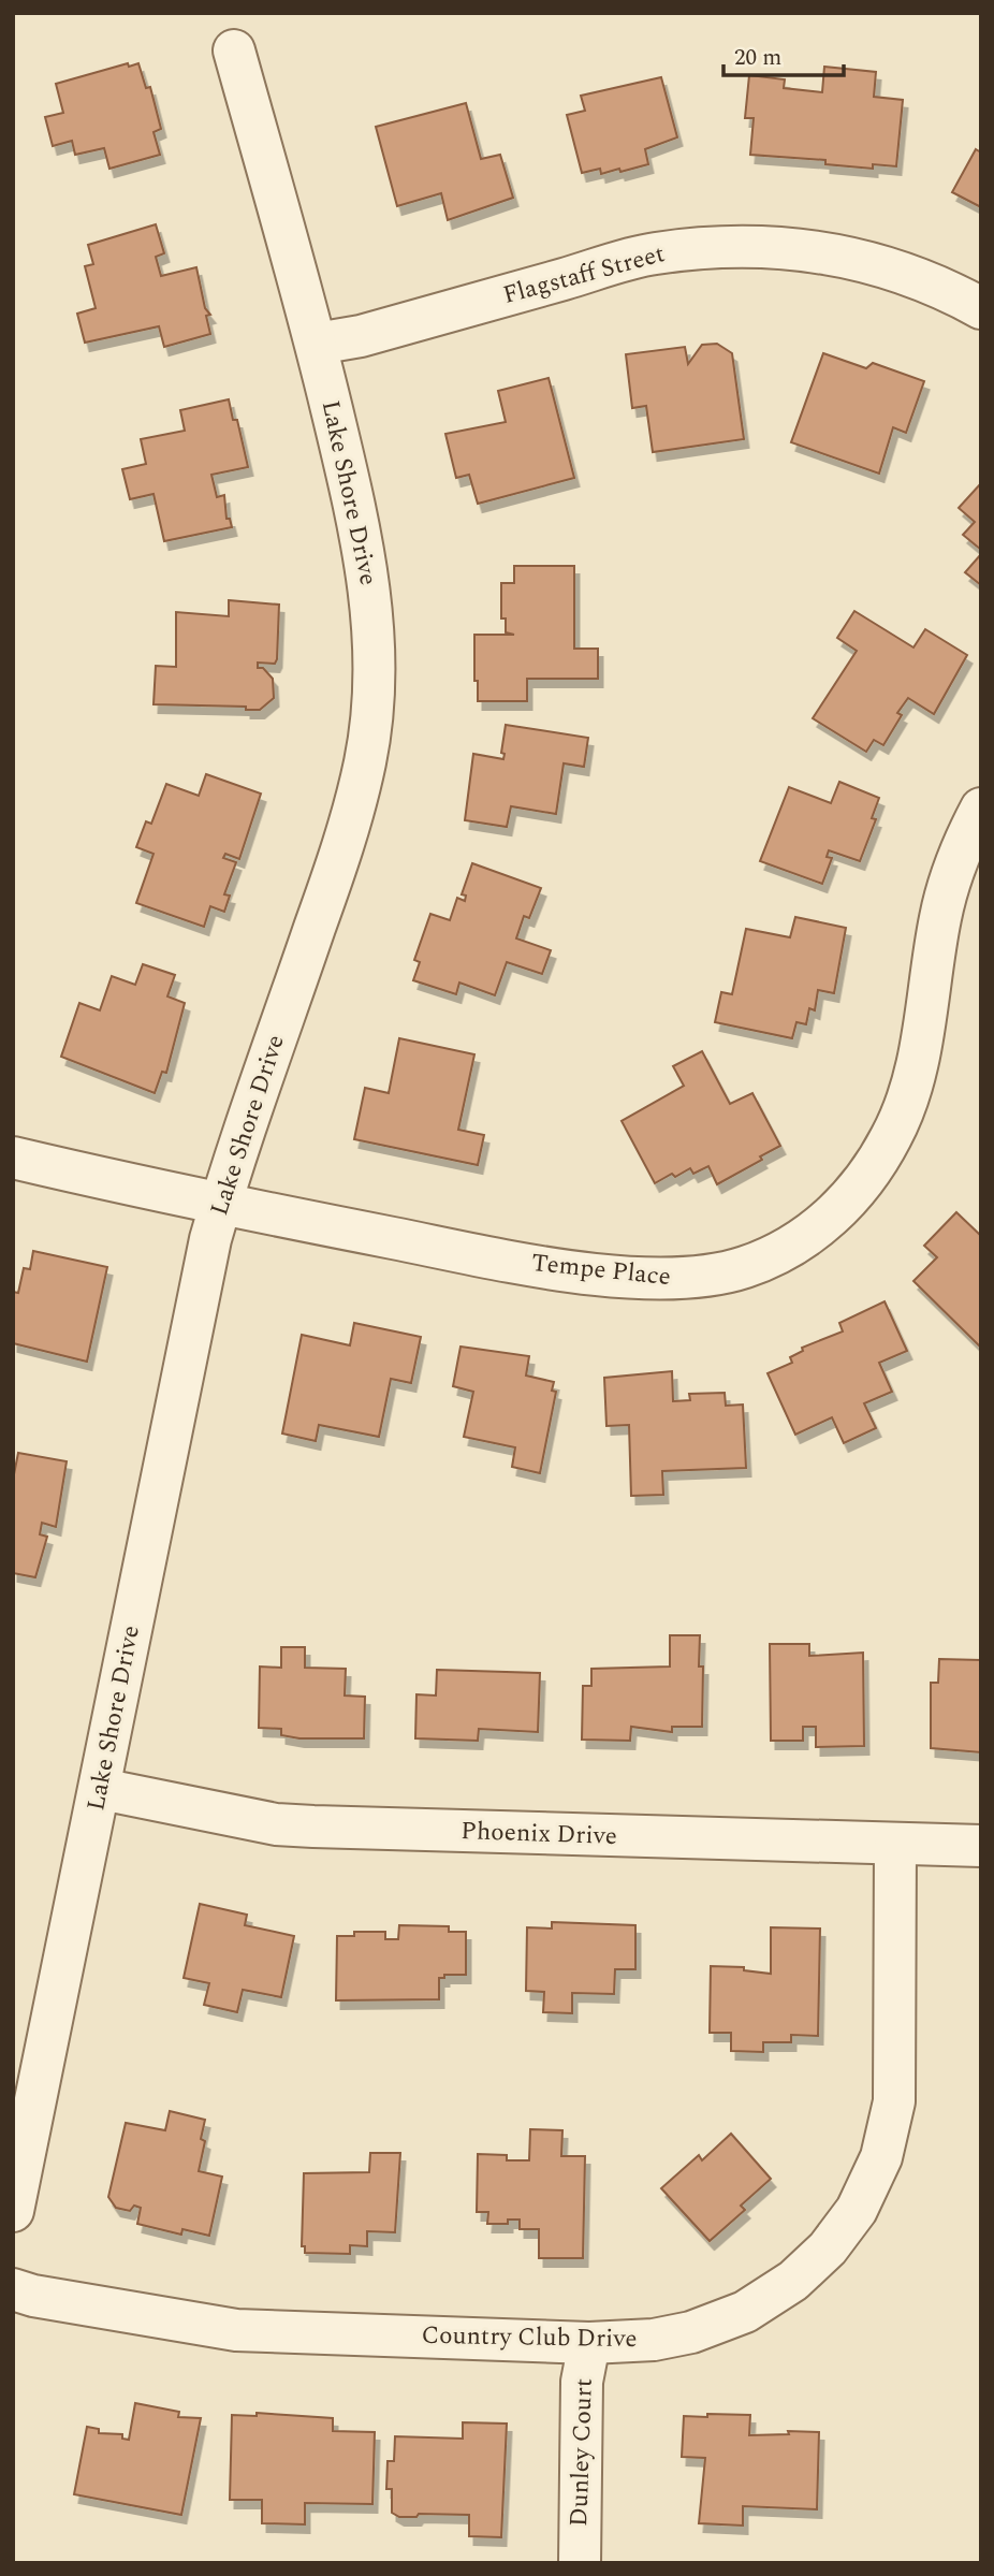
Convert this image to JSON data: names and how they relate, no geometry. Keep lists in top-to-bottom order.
{
  "streets": {
    "street": [
      "Flagstaff Street",
      "Lake Shore Drive",
      "Tempe Place",
      "Phoenix Drive",
      "Country Club Drive",
      "Dunley Court"
    ]
  },
  "crossings": [
    ["Flagstaff Street", "Lake Shore Drive"],
    ["Lake Shore Drive", "Tempe Place"],
    ["Lake Shore Drive", "Phoenix Drive"],
    ["Phoenix Drive", "Country Club Drive"],
    ["Country Club Drive", "Dunley Court"]
  ],
  "scale_bar": "20 m"
}
